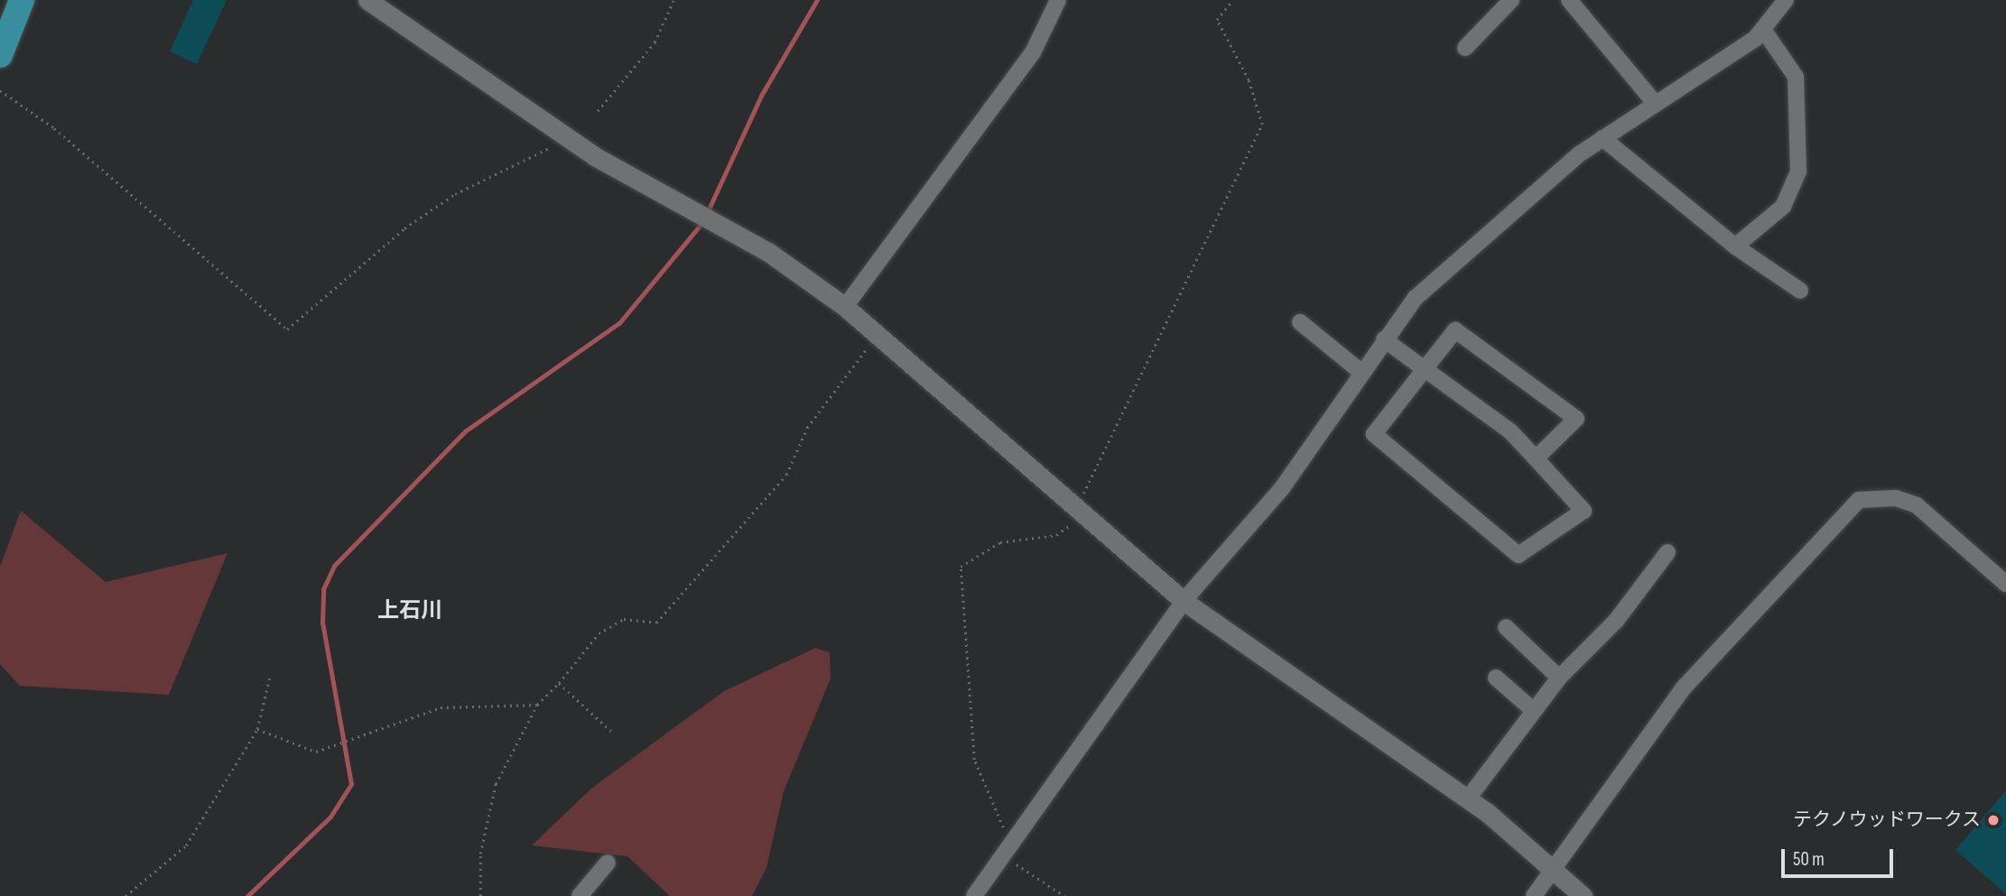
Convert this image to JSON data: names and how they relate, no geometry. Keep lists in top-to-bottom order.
{
  "districts": ["上石川"],
  "places": ["テクノウッドワークス"],
  "scale_bar": "50 m"
}
